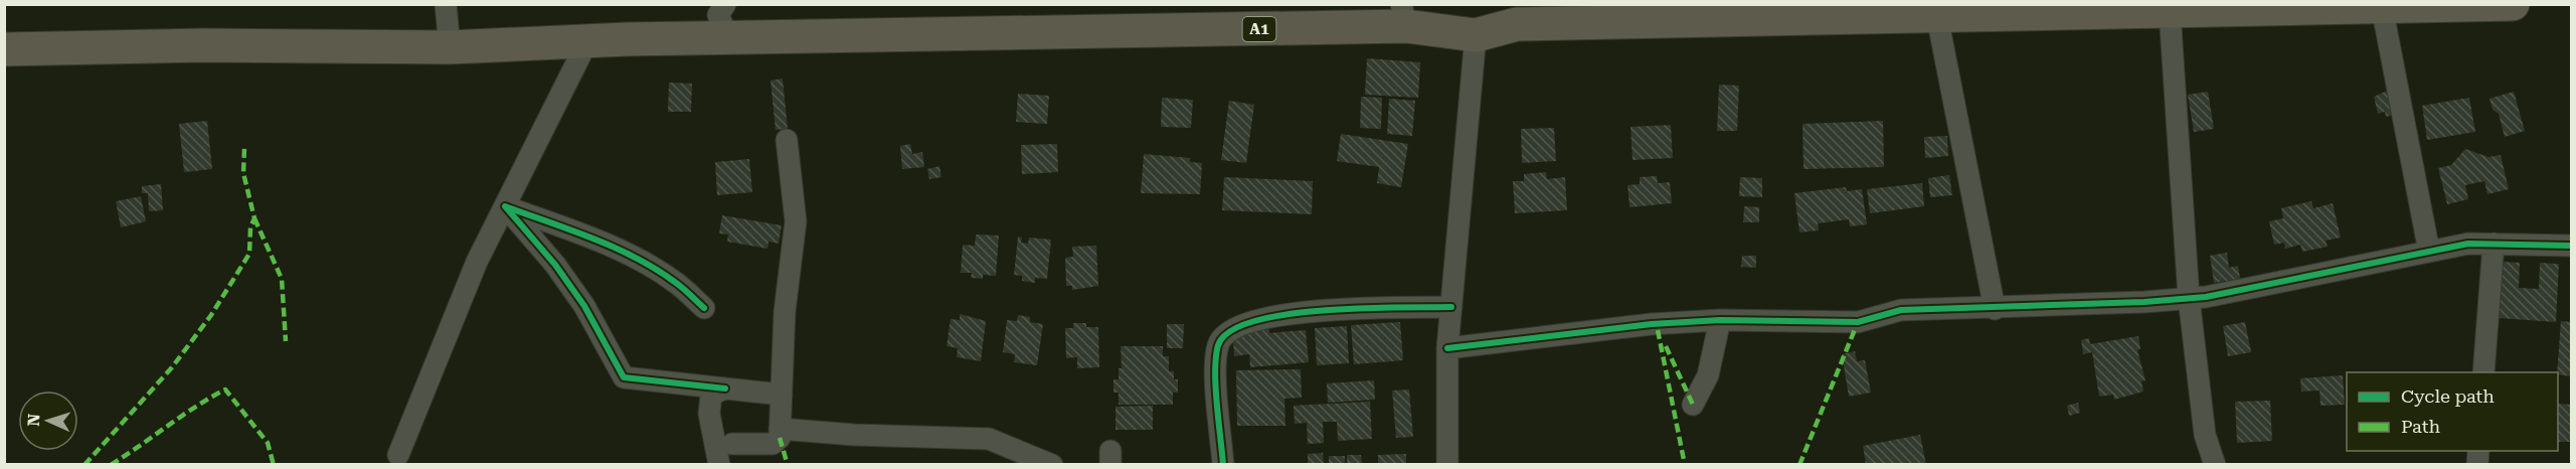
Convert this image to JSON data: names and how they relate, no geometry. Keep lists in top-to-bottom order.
{
  "streets": {
    "highway": ["A1"]
  },
  "legend": ["Cycle path", "Path"],
  "north": "left"
}
